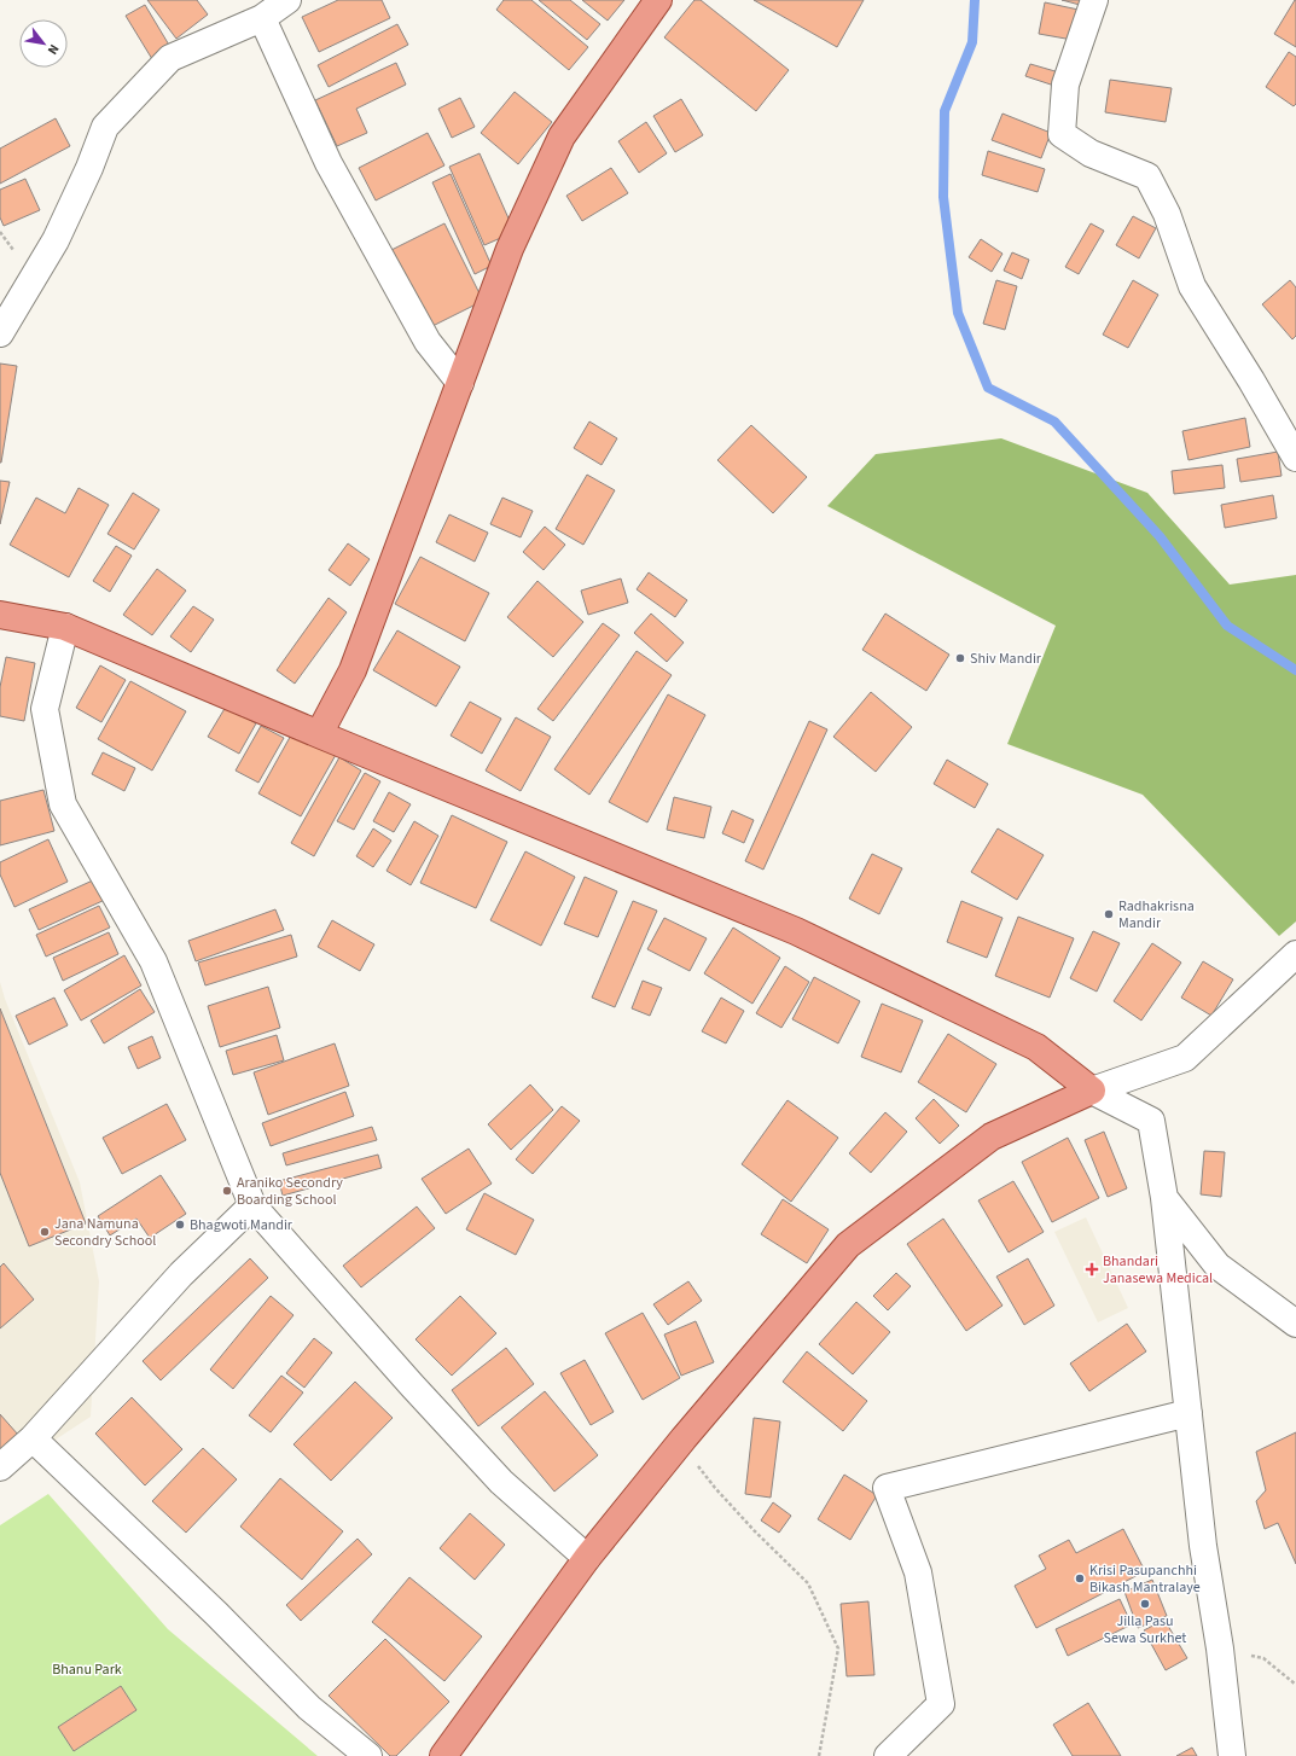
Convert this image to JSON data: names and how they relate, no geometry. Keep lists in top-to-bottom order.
{
  "parks": ["Bhanu Park"],
  "places": {
    "other": [
      "Shiv Mandir",
      "Radhakrisna Mandir",
      "Araniko Secondry Boarding School",
      "Bhagwoti Mandir",
      "Jana Namuna Secondry School",
      "Krisi Pasupanchhi Bikash Mantralaye",
      "Jilla Pasu Sewa Surkhet"
    ],
    "health": ["Bhandari Janasewa Medical"]
  },
  "north": "bottom right"
}
